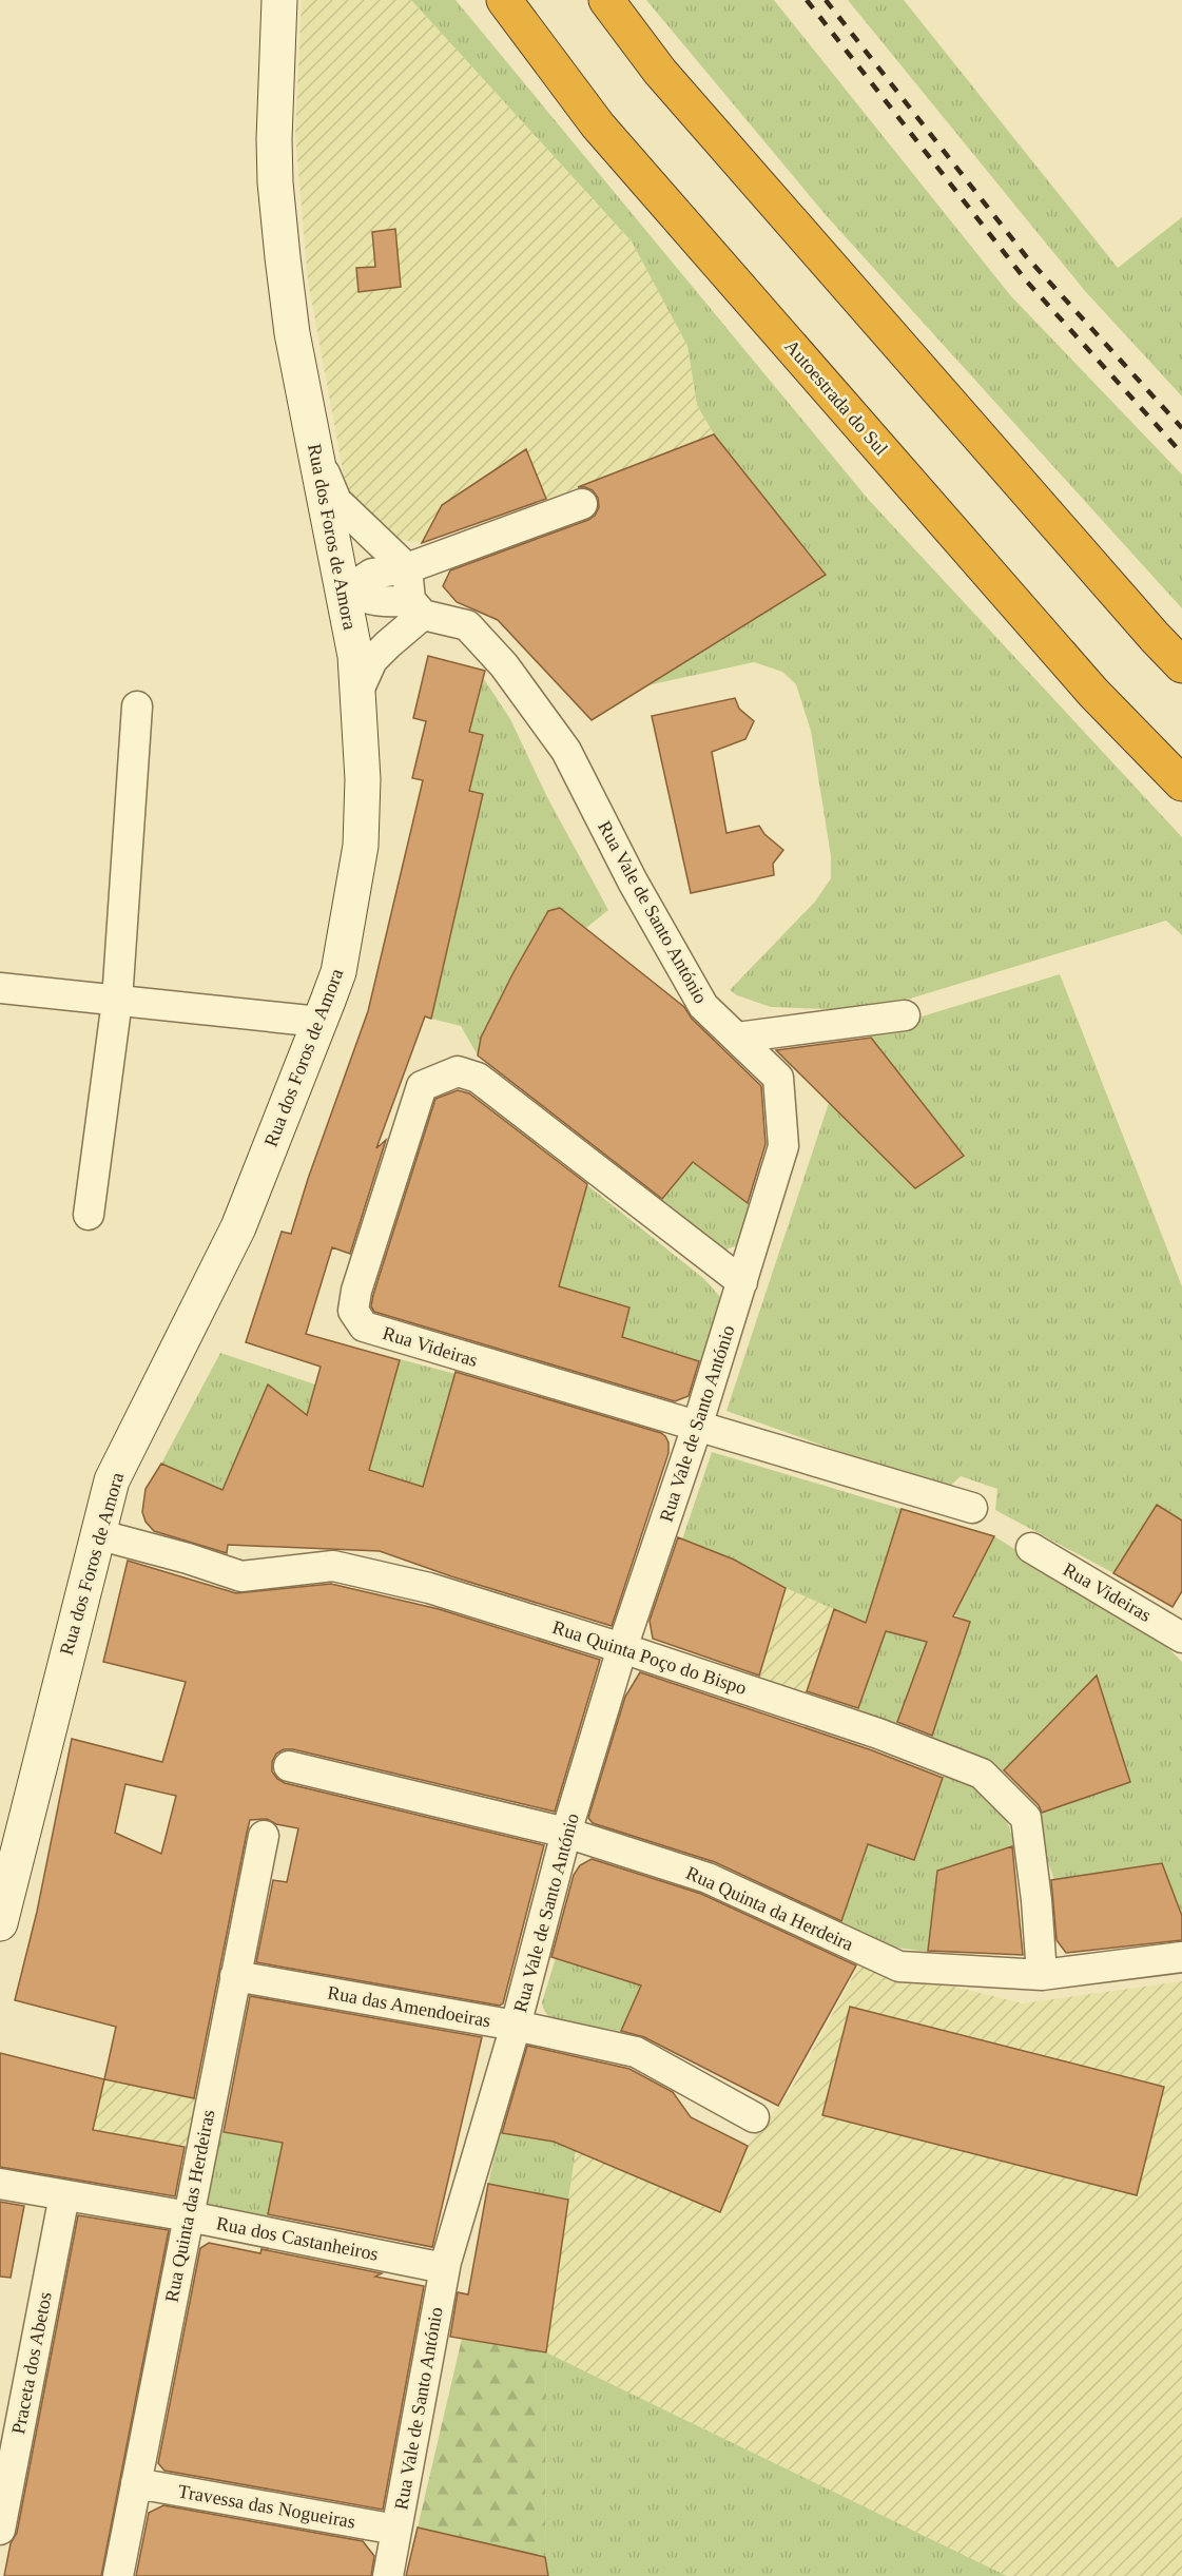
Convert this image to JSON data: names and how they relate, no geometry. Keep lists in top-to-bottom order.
{
  "streets": {
    "highway": ["Autoestrada do Sul"],
    "main road": ["Rua dos Foros de Amora"],
    "street": [
      "Rua Vale de Santo António",
      "Rua Videiras",
      "Rua Quinta Poço do Bispo",
      "Rua Quinta da Herdeira",
      "Rua das Amendoeiras",
      "Rua Quinta das Herdeiras",
      "Rua dos Castanheiros",
      "Praceta dos Abetos",
      "Travessa das Nogueiras"
    ]
  },
  "crossings": [
    ["Rua dos Foros de Amora", "Rua Vale de Santo António"],
    ["Rua dos Foros de Amora", "Rua Quinta Poço do Bispo"],
    ["Rua Vale de Santo António", "Rua Videiras"],
    ["Rua Vale de Santo António", "Rua Quinta Poço do Bispo"],
    ["Rua Vale de Santo António", "Rua Quinta da Herdeira"],
    ["Rua Vale de Santo António", "Rua das Amendoeiras"],
    ["Rua Vale de Santo António", "Rua dos Castanheiros"],
    ["Rua Vale de Santo António", "Travessa das Nogueiras"],
    ["Rua Quinta Poço do Bispo", "Rua Quinta da Herdeira"],
    ["Rua das Amendoeiras", "Rua Quinta das Herdeiras"],
    ["Rua Quinta das Herdeiras", "Rua dos Castanheiros"],
    ["Rua Quinta das Herdeiras", "Travessa das Nogueiras"],
    ["Rua dos Castanheiros", "Praceta dos Abetos"]
  ]
}
